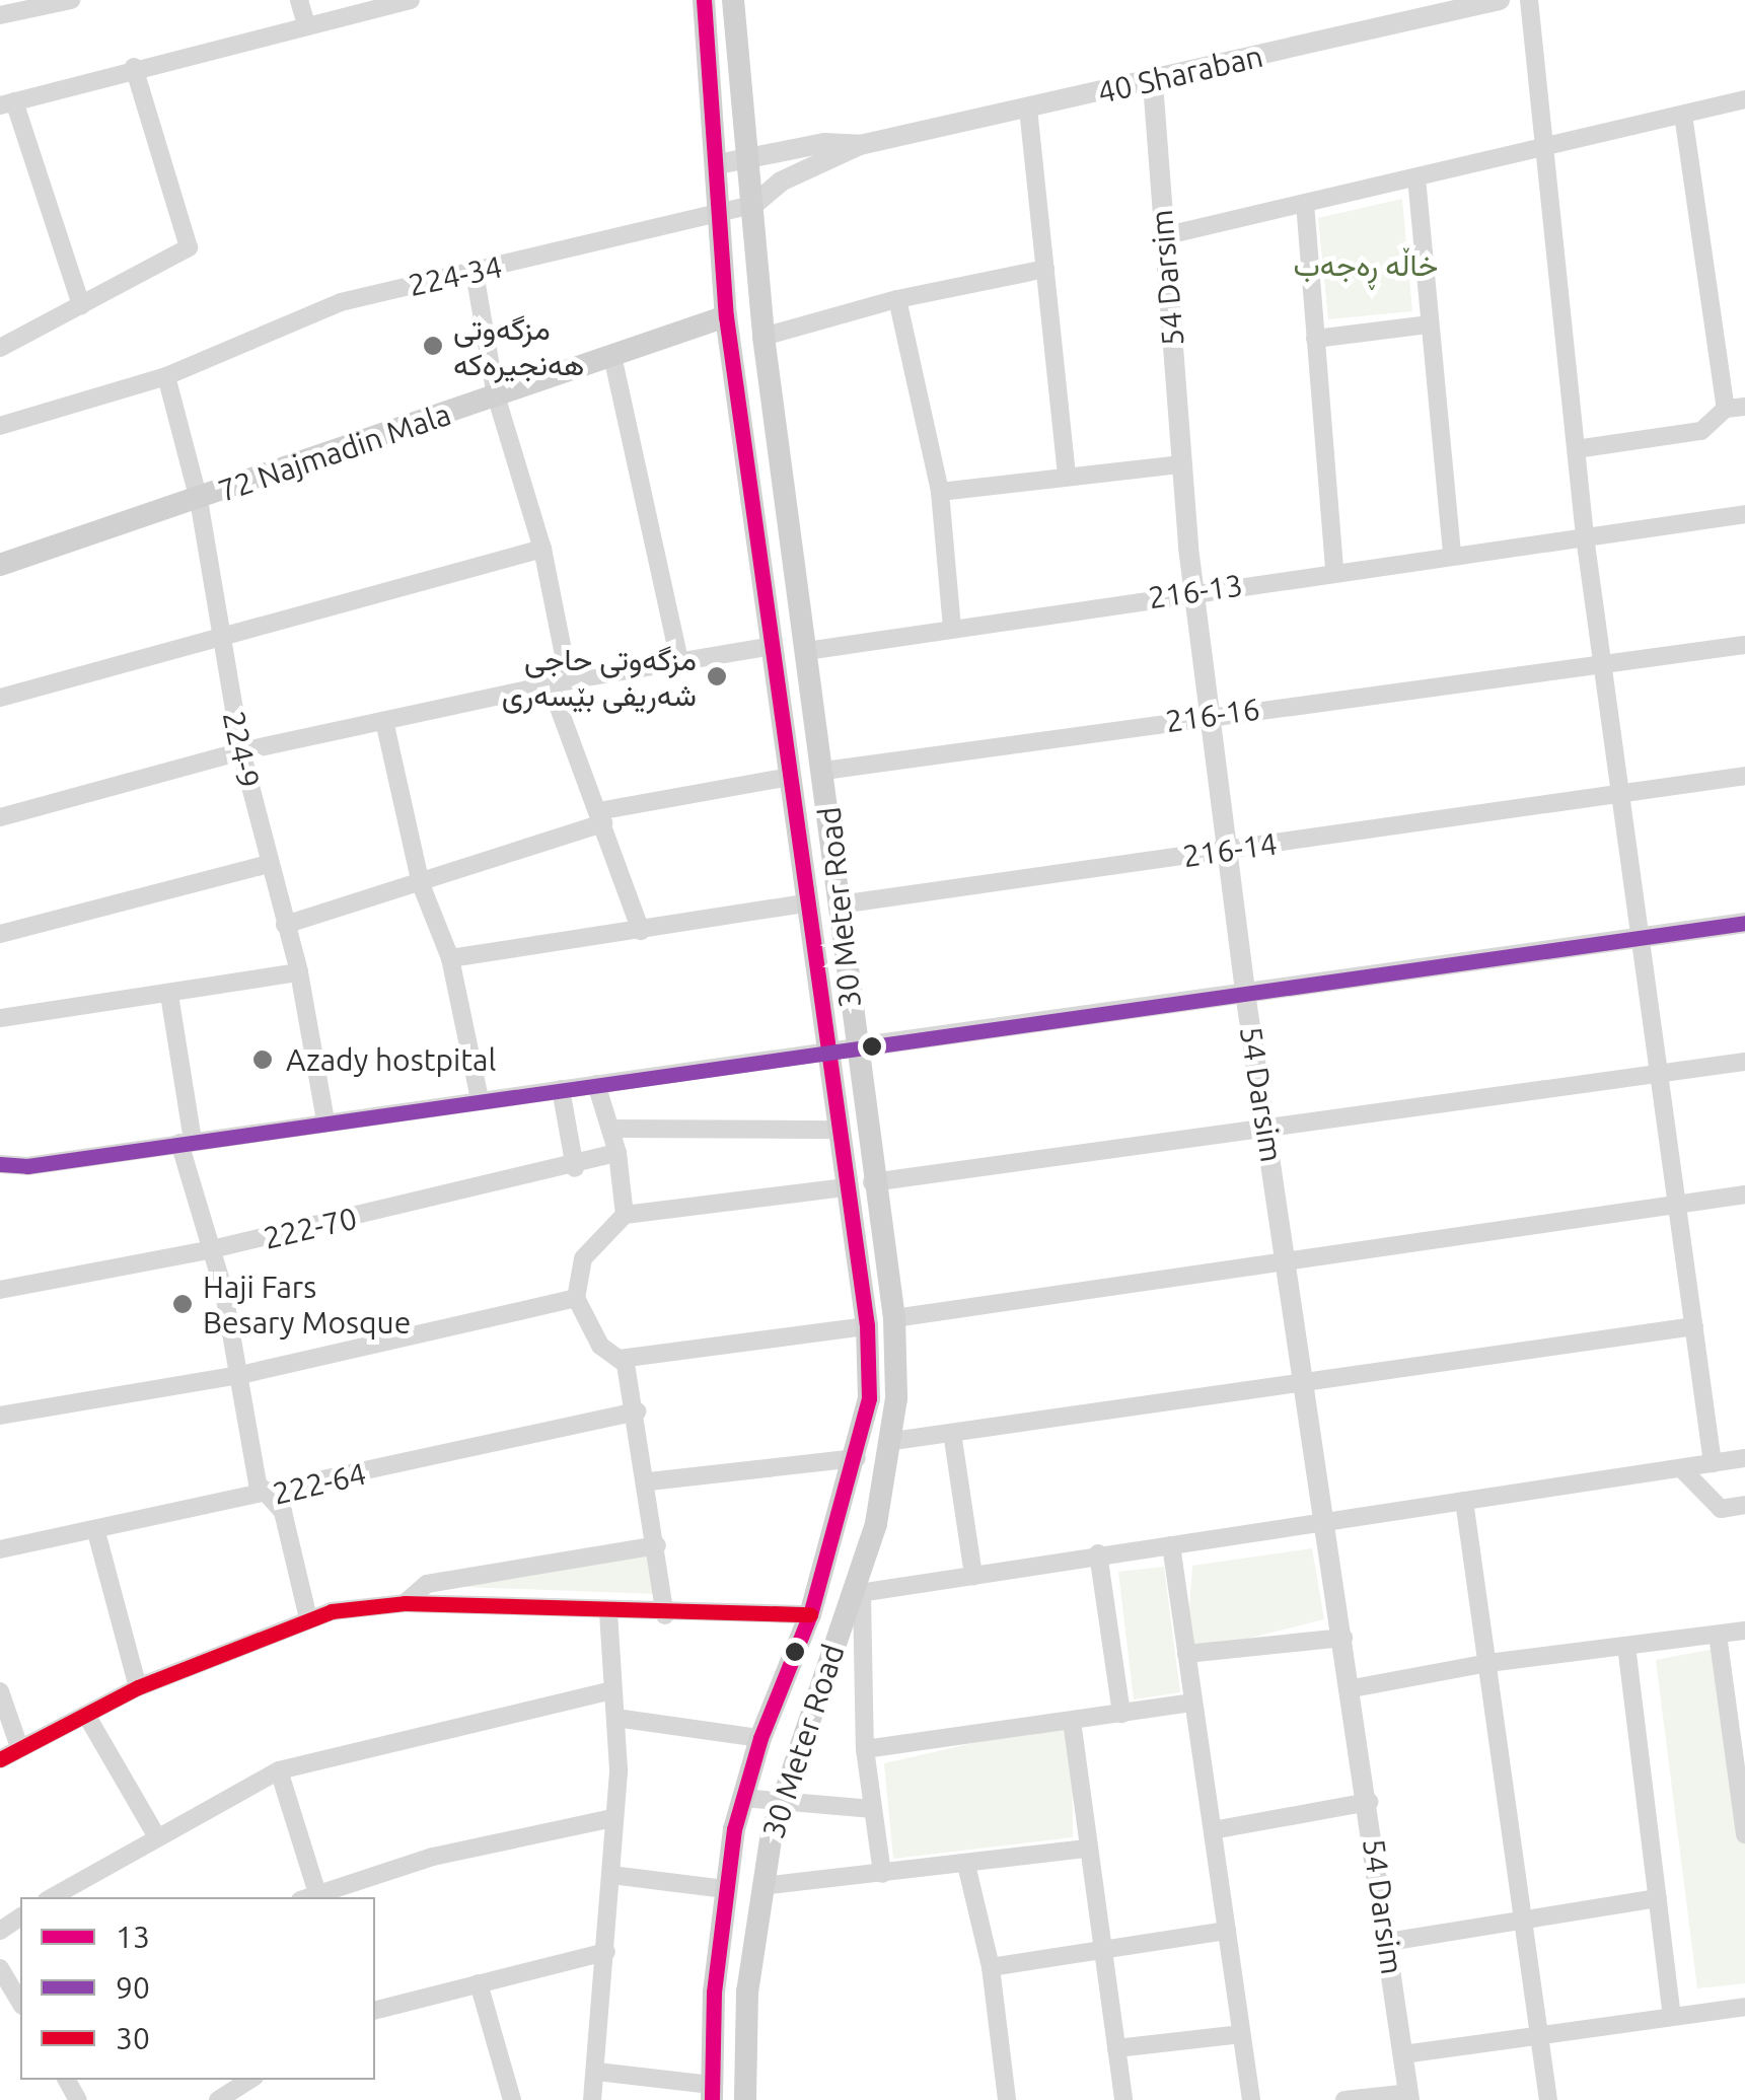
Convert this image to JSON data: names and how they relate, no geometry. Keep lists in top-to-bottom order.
{
  "streets": {
    "main road": ["72 Najmadin Mala", "30 Meter Road"],
    "street": [
      "40 Sharaban",
      "224-34",
      "54 Darsim",
      "216-13",
      "216-16",
      "224-9",
      "216-14",
      "222-70",
      "222-64"
    ]
  },
  "crossings": [
    ["40 Sharaban", "224-34"],
    ["40 Sharaban", "54 Darsim"],
    ["40 Sharaban", "30 Meter Road"],
    ["224-34", "224-9"],
    ["224-34", "30 Meter Road"],
    ["54 Darsim", "216-13"],
    ["54 Darsim", "216-16"],
    ["54 Darsim", "216-14"],
    ["72 Najmadin Mala", "224-9"],
    ["72 Najmadin Mala", "30 Meter Road"],
    ["216-13", "30 Meter Road"],
    ["216-16", "30 Meter Road"],
    ["216-14", "30 Meter Road"]
  ],
  "parks": ["خاڵە ڕەجەب"],
  "places": [
    "مزگەوتی ھەنجیرەکە",
    "مزگەوتی حاجی شەریفی بێسەری",
    "Azady hostpital",
    "Haji Fars Besary Mosque"
  ],
  "lines": ["transit line 13", "transit line 90", "transit line 30"],
  "legend": ["13", "90", "30"]
}
